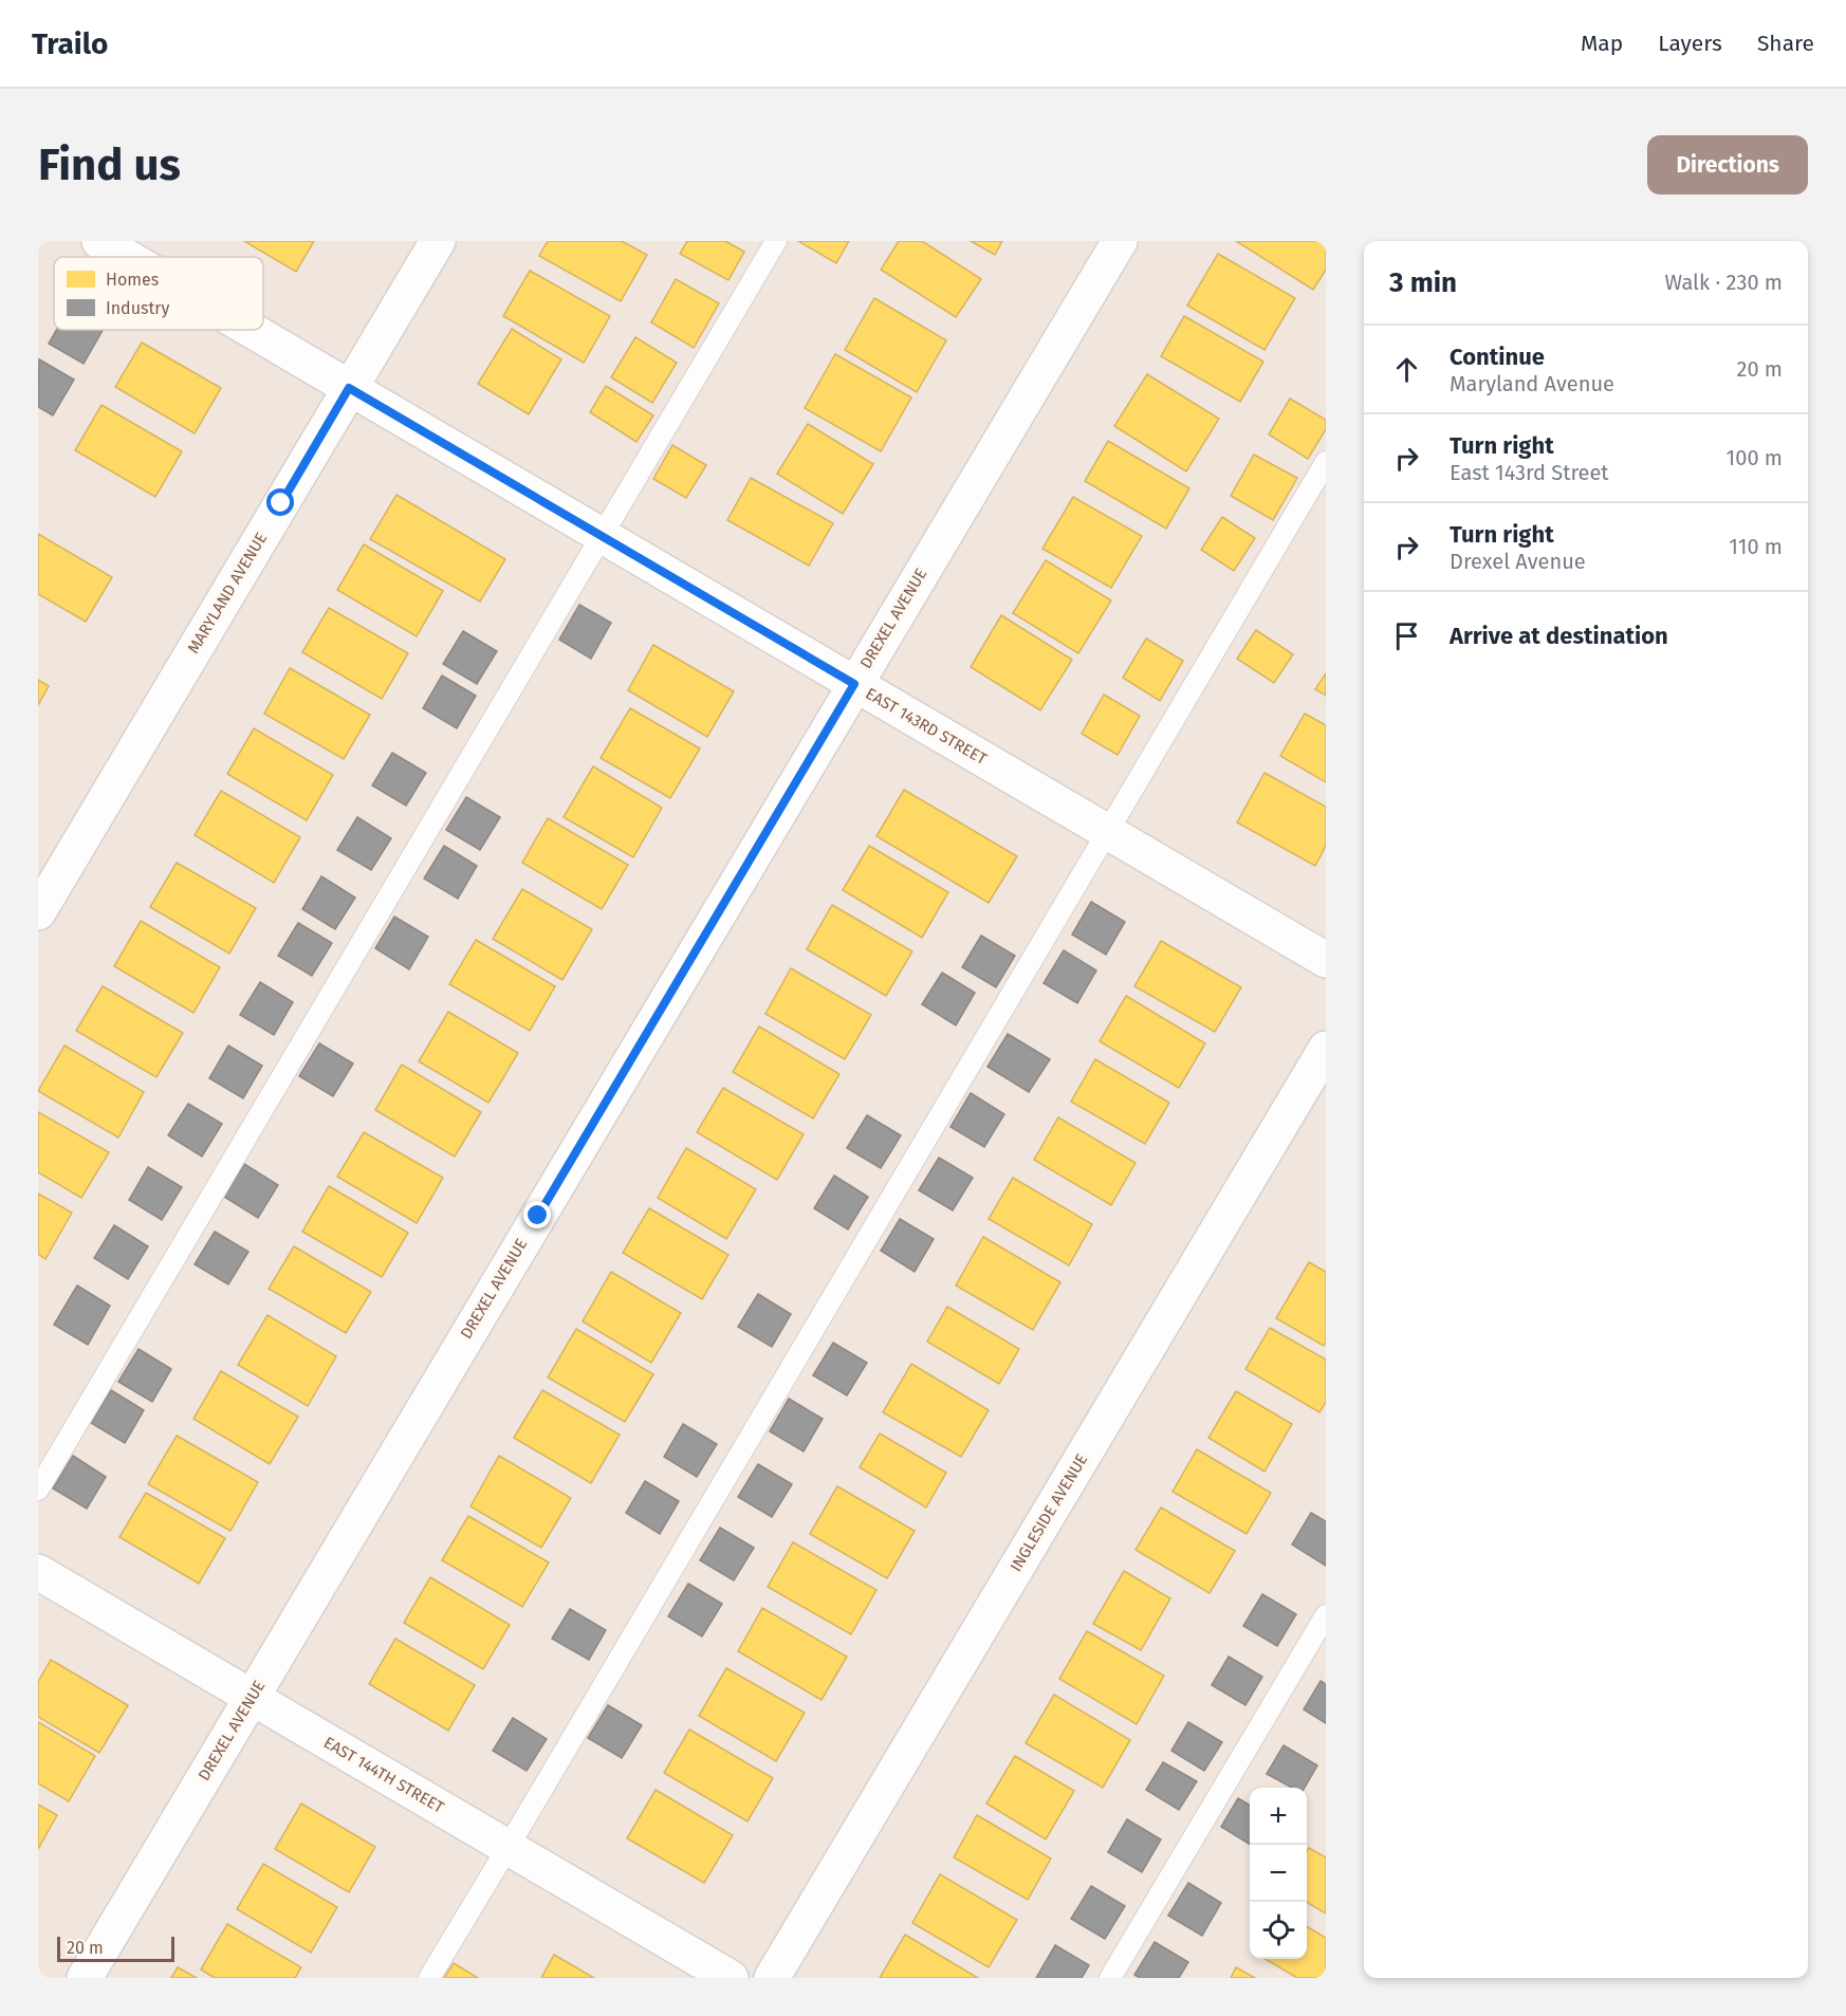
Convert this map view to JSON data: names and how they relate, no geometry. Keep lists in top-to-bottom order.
{
  "streets": {
    "street": [
      "MARYLAND AVENUE",
      "DREXEL AVENUE",
      "EAST 143RD STREET",
      "INGLESIDE AVENUE",
      "EAST 144TH STREET"
    ]
  },
  "crossings": [
    ["MARYLAND AVENUE", "EAST 143RD STREET"],
    ["DREXEL AVENUE", "EAST 143RD STREET"],
    ["DREXEL AVENUE", "EAST 144TH STREET"]
  ],
  "legend": ["Homes", "Industry"],
  "scale_bar": "20 m",
  "page": {
    "header": "Trailo",
    "nav": ["Map", "Layers", "Share"],
    "buttons": "Directions",
    "title": "Find us",
    "heading": ["3 min", "Walk · 230 m"],
    "list": [
      ["Continue", "Maryland Avenue", "20 m"],
      ["Turn right", "East 143rd Street", "100 m"],
      ["Turn right", "Drexel Avenue", "110 m"],
      "Arrive at destination"
    ],
    "map_buttons": ["+", "−"],
    "scale": "20 m"
  }
}
